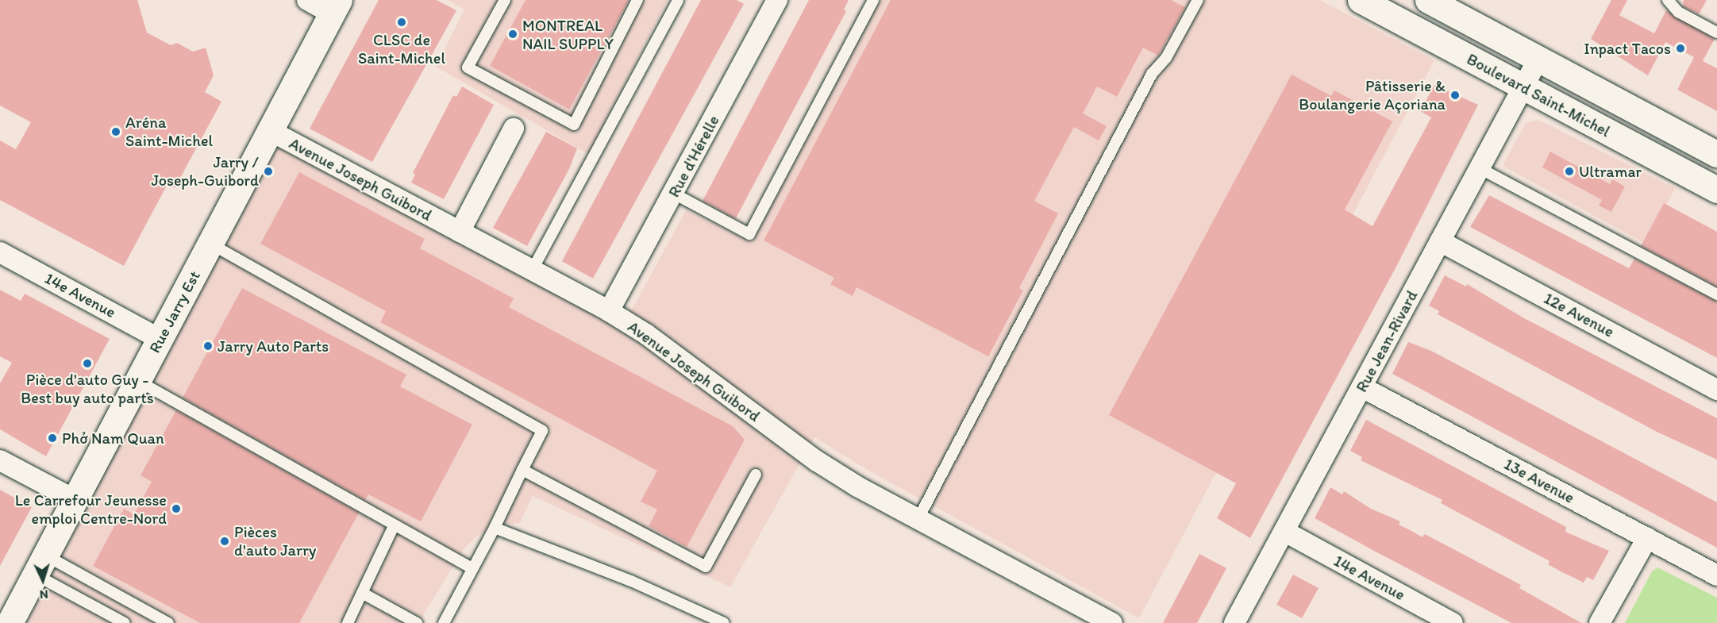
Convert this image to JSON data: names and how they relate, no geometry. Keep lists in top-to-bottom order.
{
  "streets": {
    "main road": ["Boulevard Saint-Michel", "Rue Jarry Est"],
    "street": [
      "Rue d'Hérelle",
      "Avenue Joseph Guibord",
      "14e Avenue",
      "12e Avenue",
      "Rue Jean-Rivard",
      "13e Avenue"
    ]
  },
  "crossings": [
    ["Boulevard Saint-Michel", "Rue Jean-Rivard"],
    ["Rue d'Hérelle", "Avenue Joseph Guibord"],
    ["Avenue Joseph Guibord", "Rue Jarry Est"],
    ["14e Avenue", "Rue Jarry Est"],
    ["14e Avenue", "Rue Jean-Rivard"],
    ["12e Avenue", "Rue Jean-Rivard"],
    ["Rue Jean-Rivard", "13e Avenue"]
  ],
  "places": [
    "CLSC de Saint-Michel",
    "MONTREAL NAIL SUPPLY",
    "Inpact Tacos",
    "Pâtisserie & Boulangerie Açoriana",
    "Aréna Saint-Michel",
    "Jarry / Joseph-Guibord",
    "Ultramar",
    "Jarry Auto Parts",
    "Pièce d'auto Guy - Best buy auto parts",
    "Phở Nam Quan",
    "Le Carrefour Jeunesse emploi Centre-Nord",
    "Pièces d'auto Jarry"
  ],
  "north": "bottom"
}
